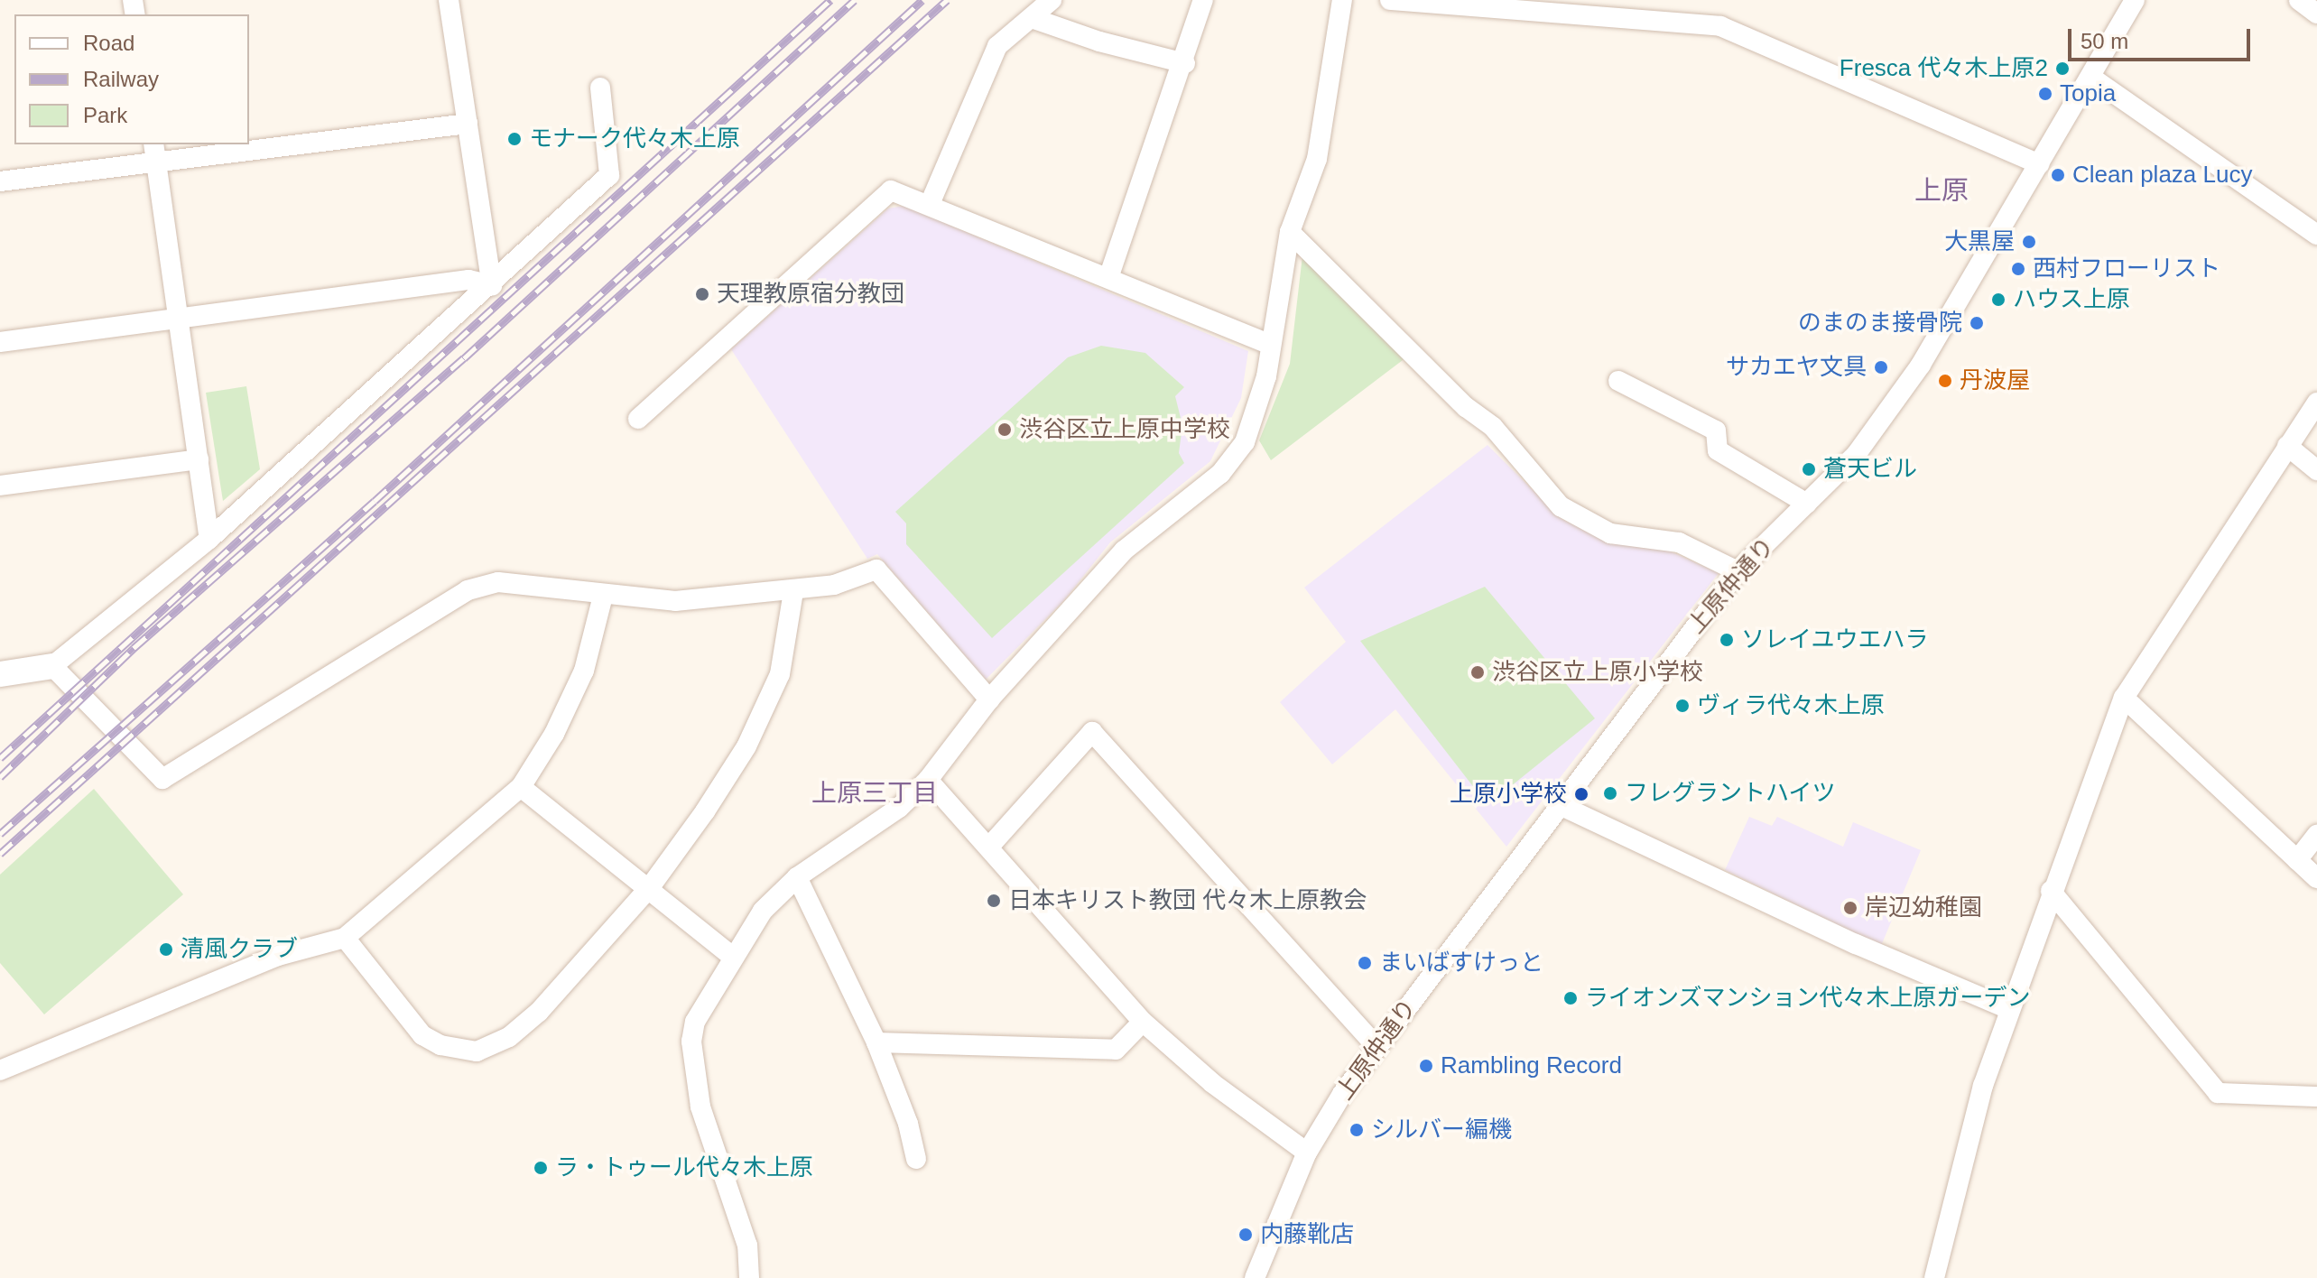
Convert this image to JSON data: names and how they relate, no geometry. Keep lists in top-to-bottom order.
{
  "streets": {
    "street": ["上原仲通り"]
  },
  "districts": ["上原", "上原三丁目"],
  "places": [
    "Fresca 代々木上原2",
    "Topia",
    "モナーク代々木上原",
    "Clean plaza Lucy",
    "大黒屋",
    "西村フローリスト",
    "天理教原宿分教団",
    "ハウス上原",
    "のまのま接骨院",
    "サカエヤ文具",
    "丹波屋",
    "渋谷区立上原中学校",
    "蒼天ビル",
    "ソレイユウエハラ",
    "渋谷区立上原小学校",
    "ヴィラ代々木上原",
    "フレグラントハイツ",
    "上原小学校",
    "日本キリスト教団 代々木上原教会",
    "岸辺幼稚園",
    "清風クラブ",
    "まいばすけっと",
    "ライオンズマンション代々木上原ガーデン",
    "Rambling Record",
    "シルバー編機",
    "ラ・トゥール代々木上原",
    "内藤靴店"
  ],
  "legend": ["Road", "Railway", "Park"],
  "scale_bar": "50 m"
}
